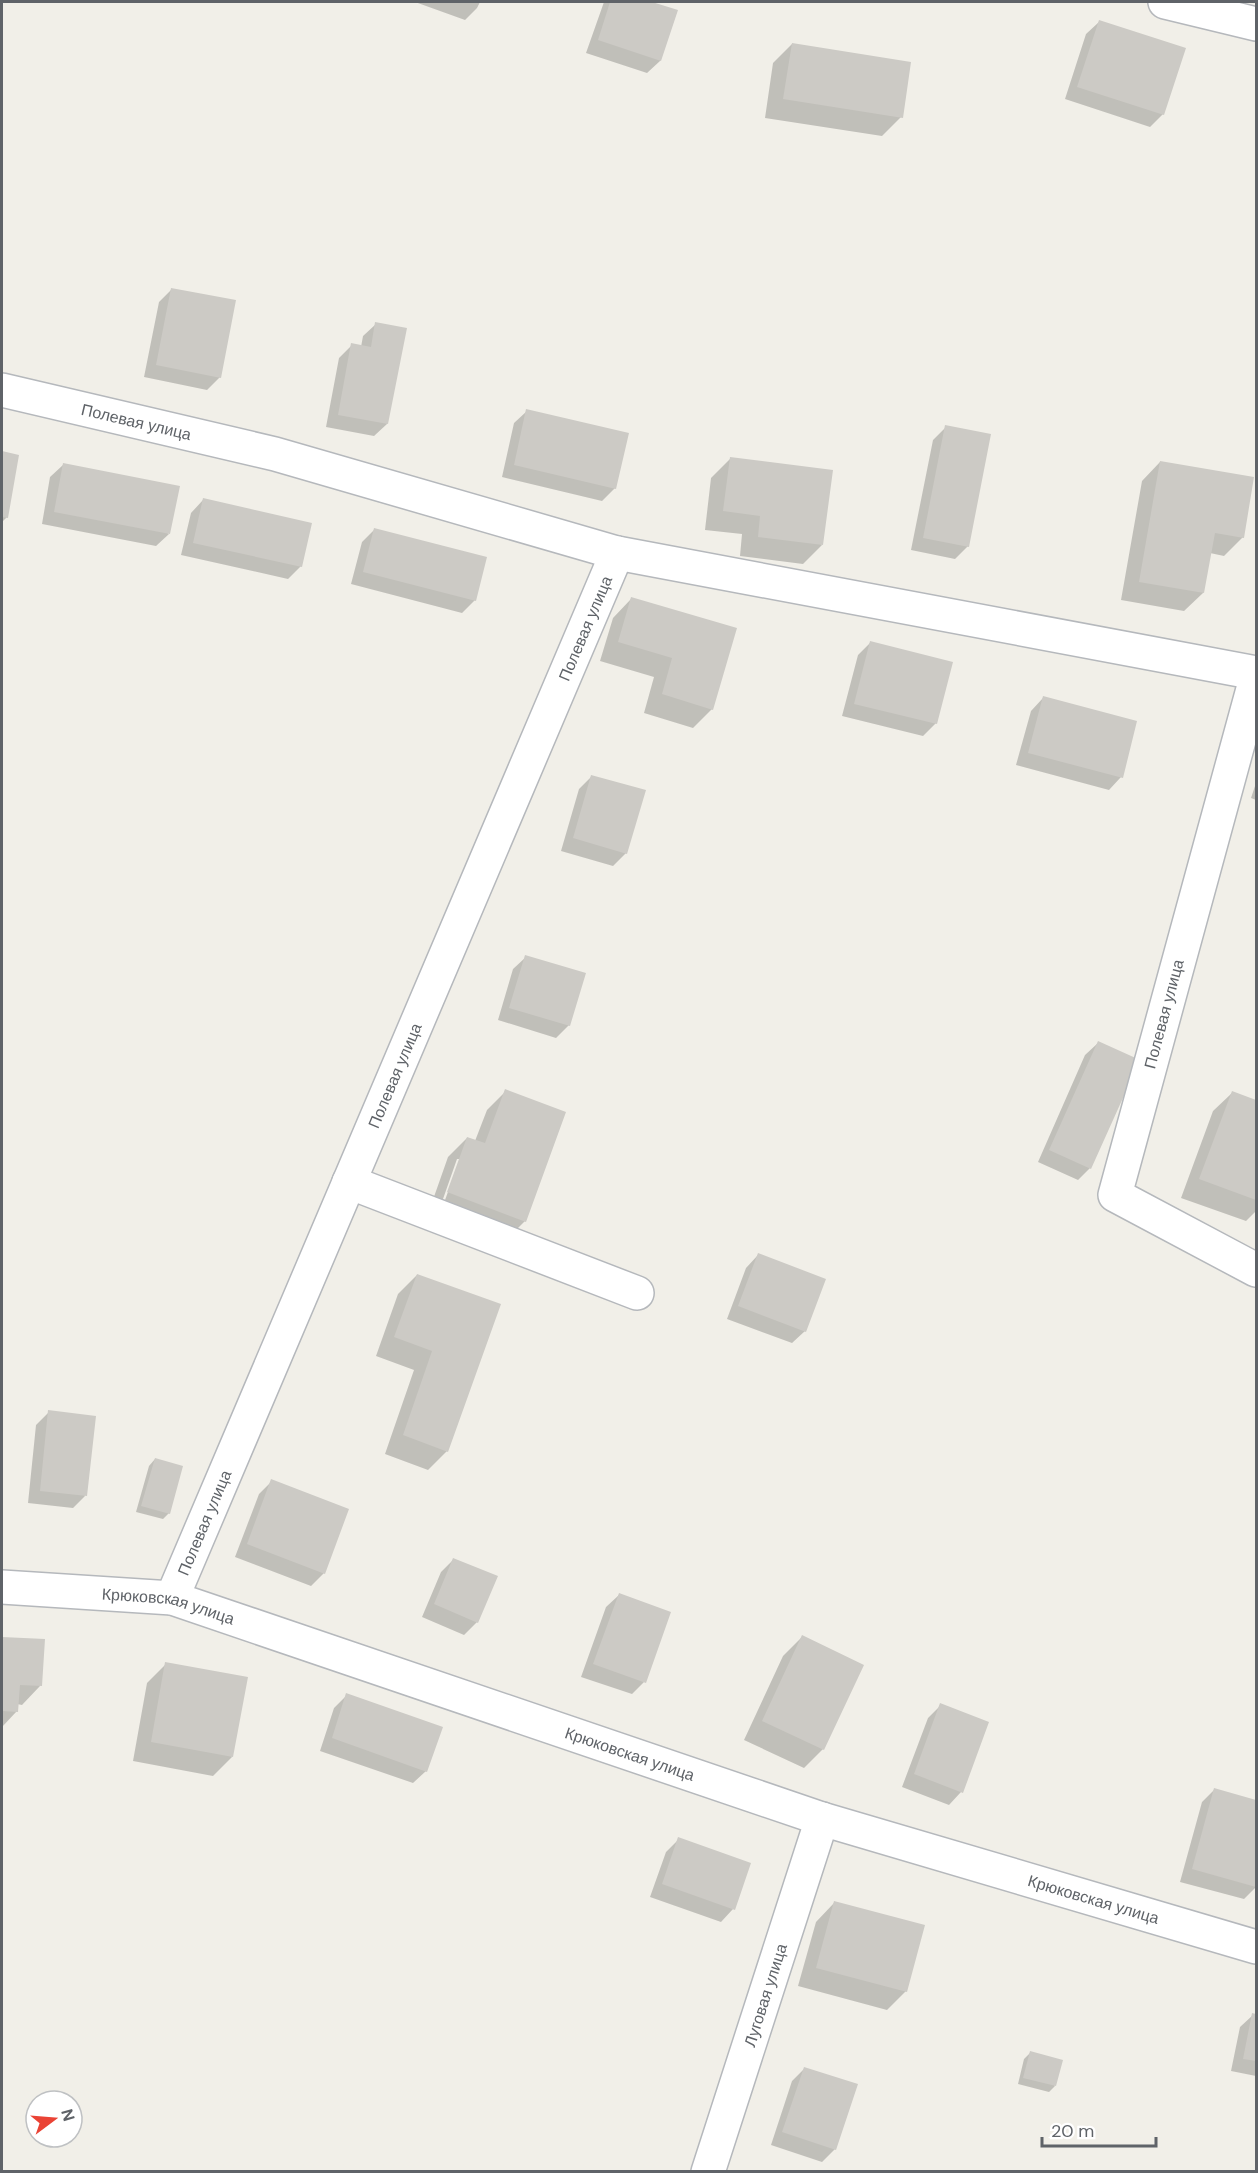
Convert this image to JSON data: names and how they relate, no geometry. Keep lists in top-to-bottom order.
{
  "streets": {
    "street": ["Полевая улица", "Крюковская улица", "Луговая улица"]
  },
  "crossings": [
    ["Полевая улица", "Крюковская улица"],
    ["Крюковская улица", "Луговая улица"]
  ],
  "scale_bar": "20 m",
  "north": "right"
}
